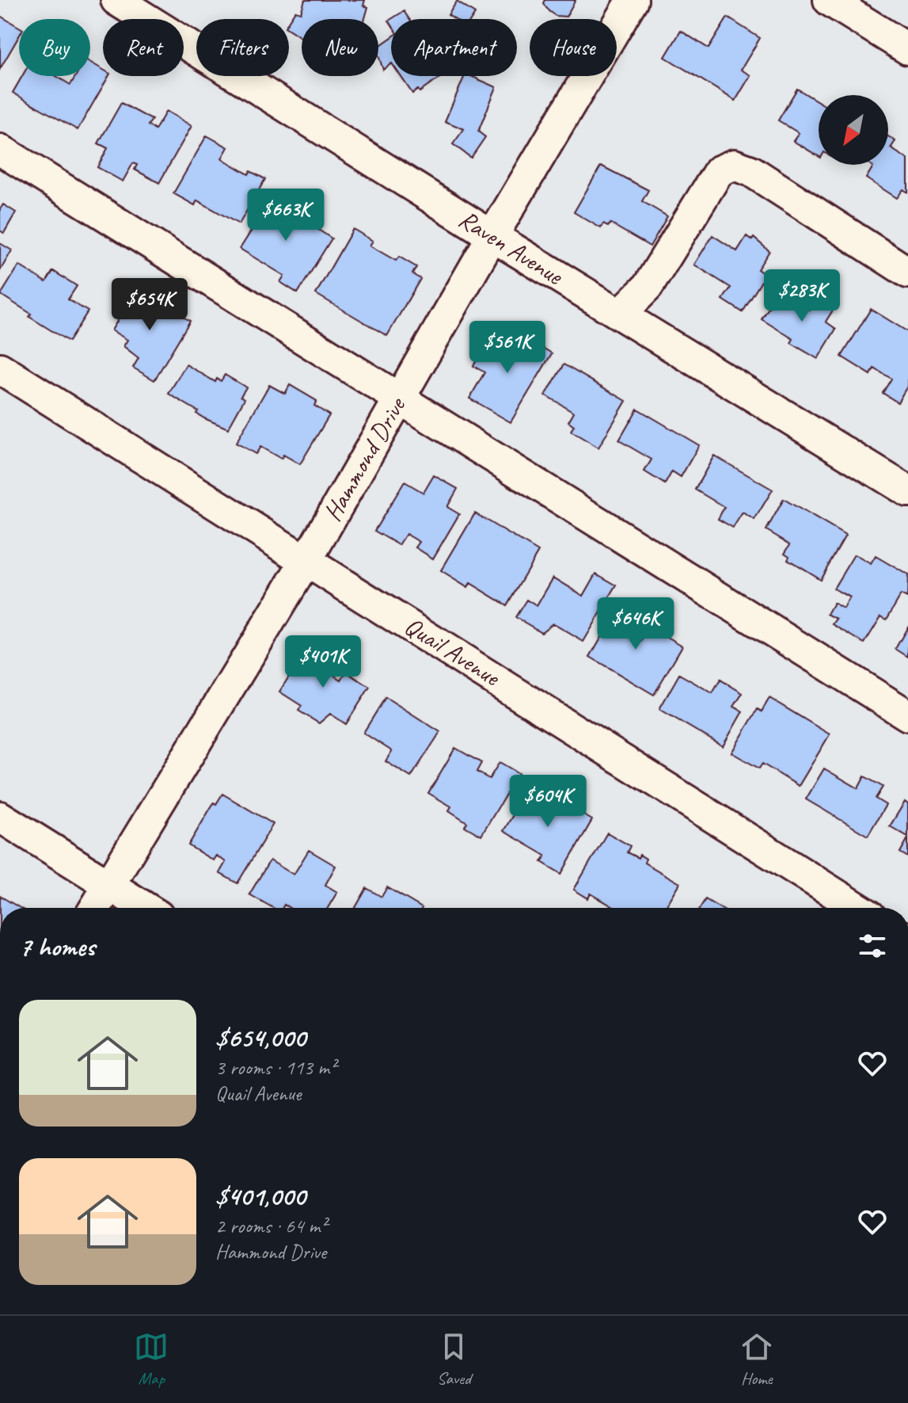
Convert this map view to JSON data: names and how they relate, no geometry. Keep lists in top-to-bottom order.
{
  "streets": {
    "street": ["Raven Avenue", "Hammond Drive", "Quail Avenue"]
  },
  "crossings": [
    ["Raven Avenue", "Hammond Drive"],
    ["Hammond Drive", "Quail Avenue"]
  ],
  "north": "bottom left",
  "page": {
    "chip": [
      "Buy",
      "Rent",
      "Filters",
      "New",
      "Apartment",
      "House"
    ],
    "price": [
      "$663K",
      "$283K",
      "$654K",
      "$561K",
      "$646K",
      "$401K",
      "$604K"
    ],
    "heading": "7 homes",
    "list": [
      {
        "name": "$654,000",
        "note": "3 rooms · 113 m² · Quail Avenue"
      },
      {
        "name": "$401,000",
        "note": "2 rooms · 64 m² · Hammond Drive"
      }
    ],
    "tabs": ["Map", "Saved", "Home"]
  }
}
